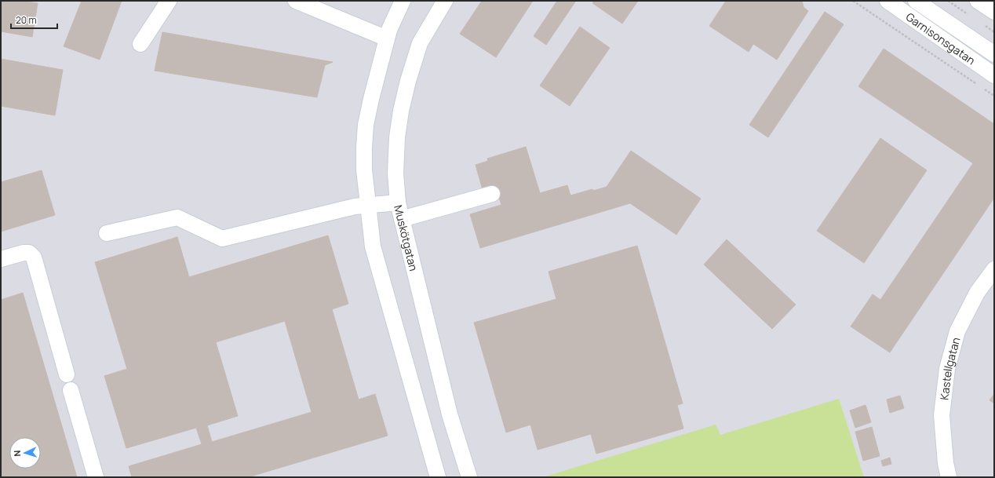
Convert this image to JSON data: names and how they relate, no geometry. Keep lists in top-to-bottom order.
{
  "streets": {
    "street": ["Garnisonsgatan", "Muskötgatan", "Kastellgatan"]
  },
  "scale_bar": "20 m",
  "north": "left"
}
